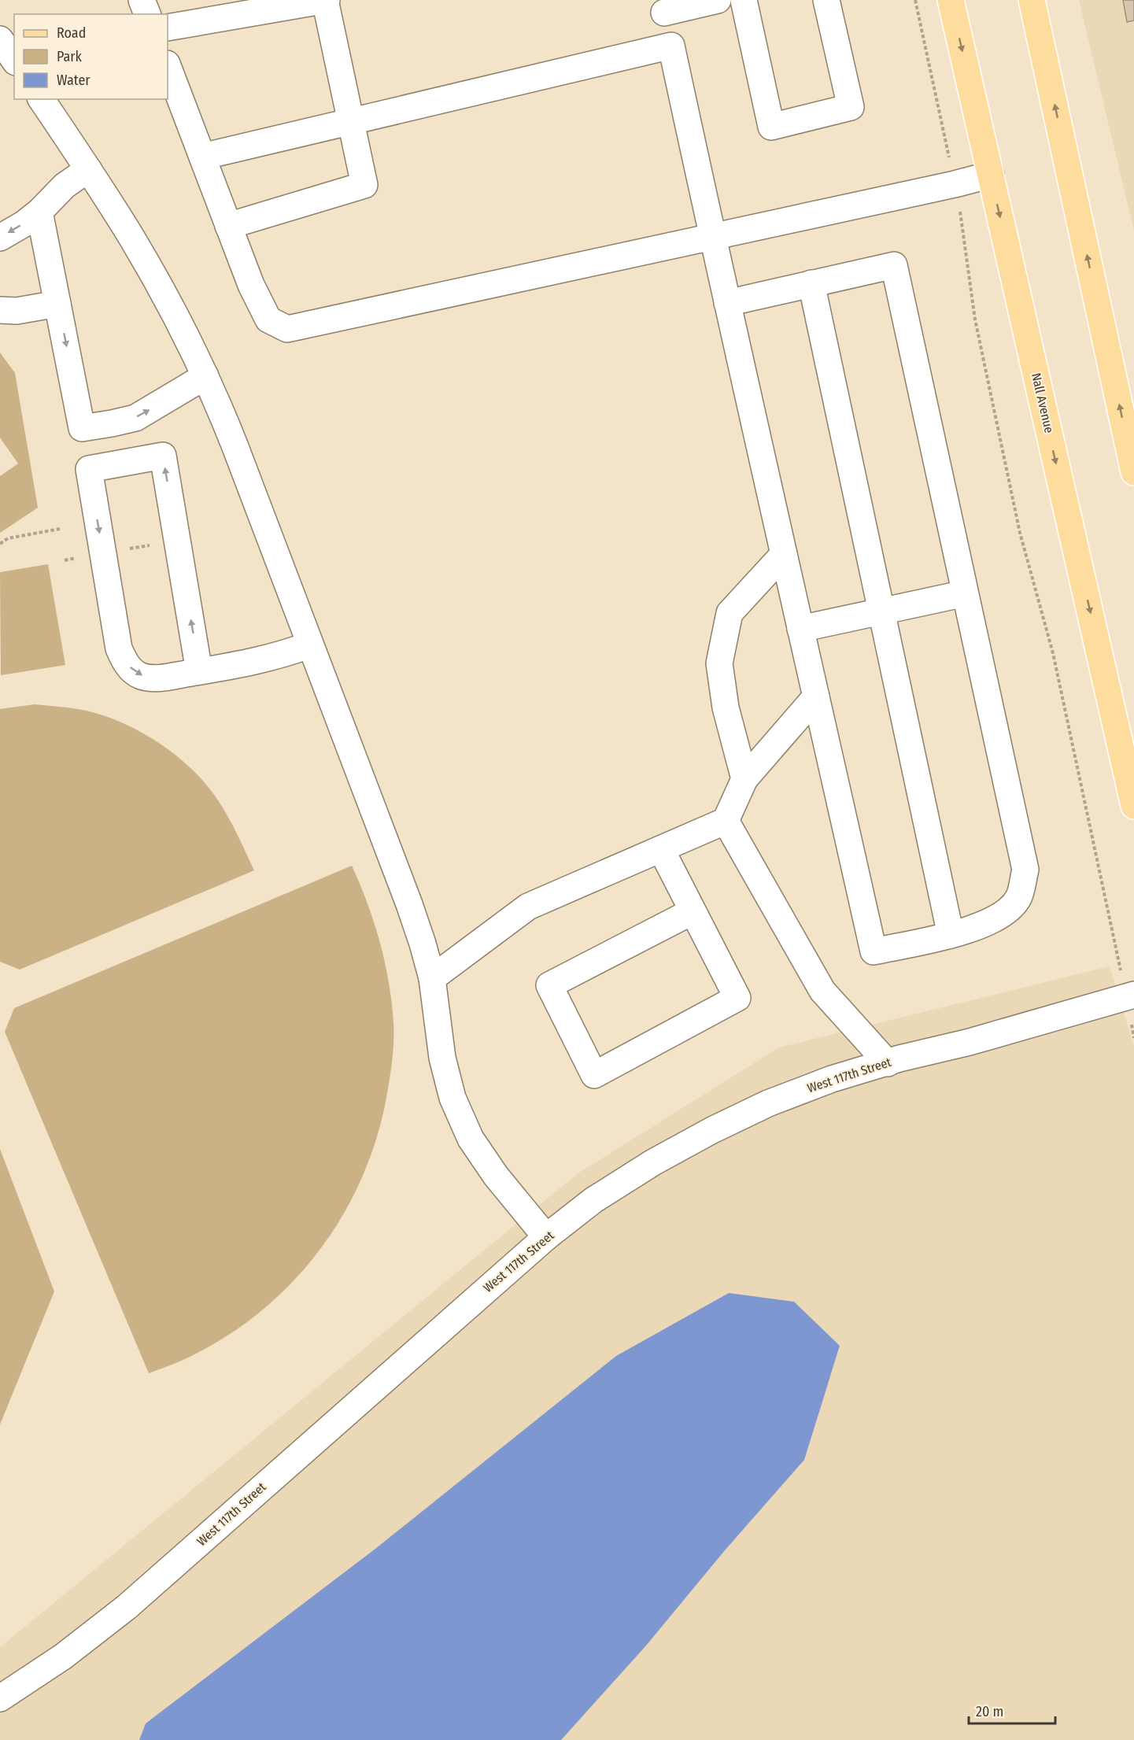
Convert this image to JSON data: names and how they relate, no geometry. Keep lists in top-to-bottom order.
{
  "streets": {
    "main road": ["Nall Avenue"],
    "street": ["West 117th Street"]
  },
  "legend": ["Road", "Park", "Water"],
  "scale_bar": "20 m"
}
